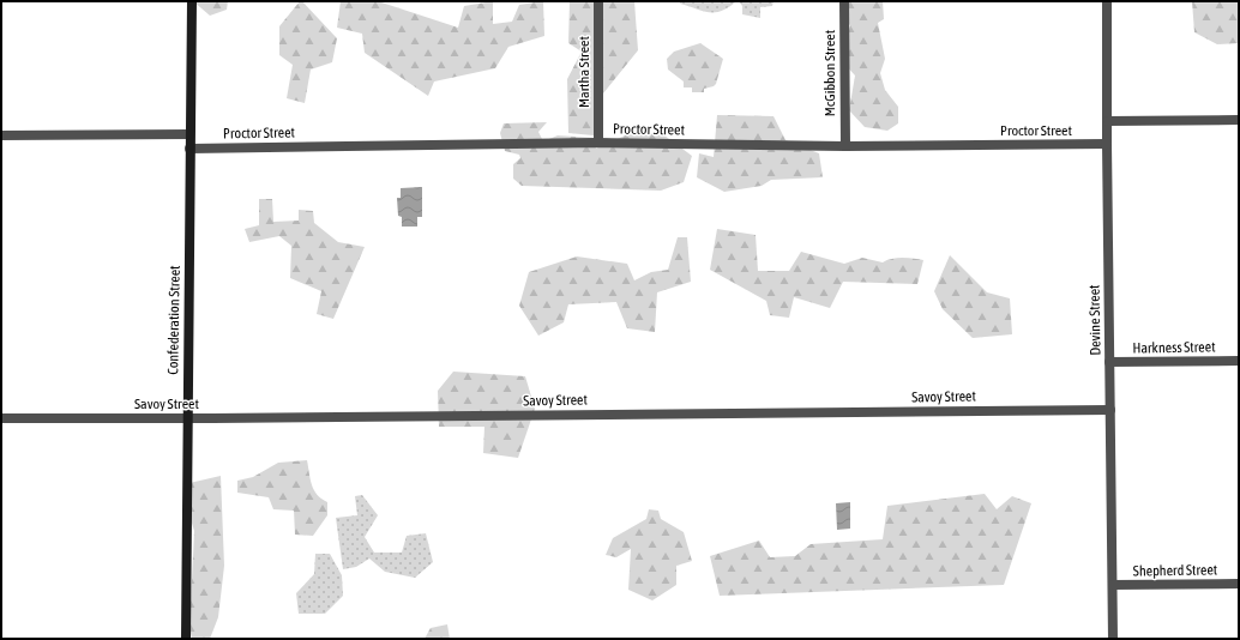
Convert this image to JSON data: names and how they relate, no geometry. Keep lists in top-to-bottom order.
{
  "streets": {
    "main road": ["Confederation Street"],
    "street": [
      "Martha Street",
      "McGibbon Street",
      "Proctor Street",
      "Devine Street",
      "Harkness Street",
      "Savoy Street",
      "Shepherd Street"
    ]
  },
  "crossings": [
    ["Martha Street", "Proctor Street"],
    ["McGibbon Street", "Proctor Street"],
    ["Proctor Street", "Confederation Street"],
    ["Proctor Street", "Devine Street"],
    ["Confederation Street", "Savoy Street"],
    ["Devine Street", "Harkness Street"],
    ["Devine Street", "Savoy Street"],
    ["Devine Street", "Shepherd Street"]
  ]
}
